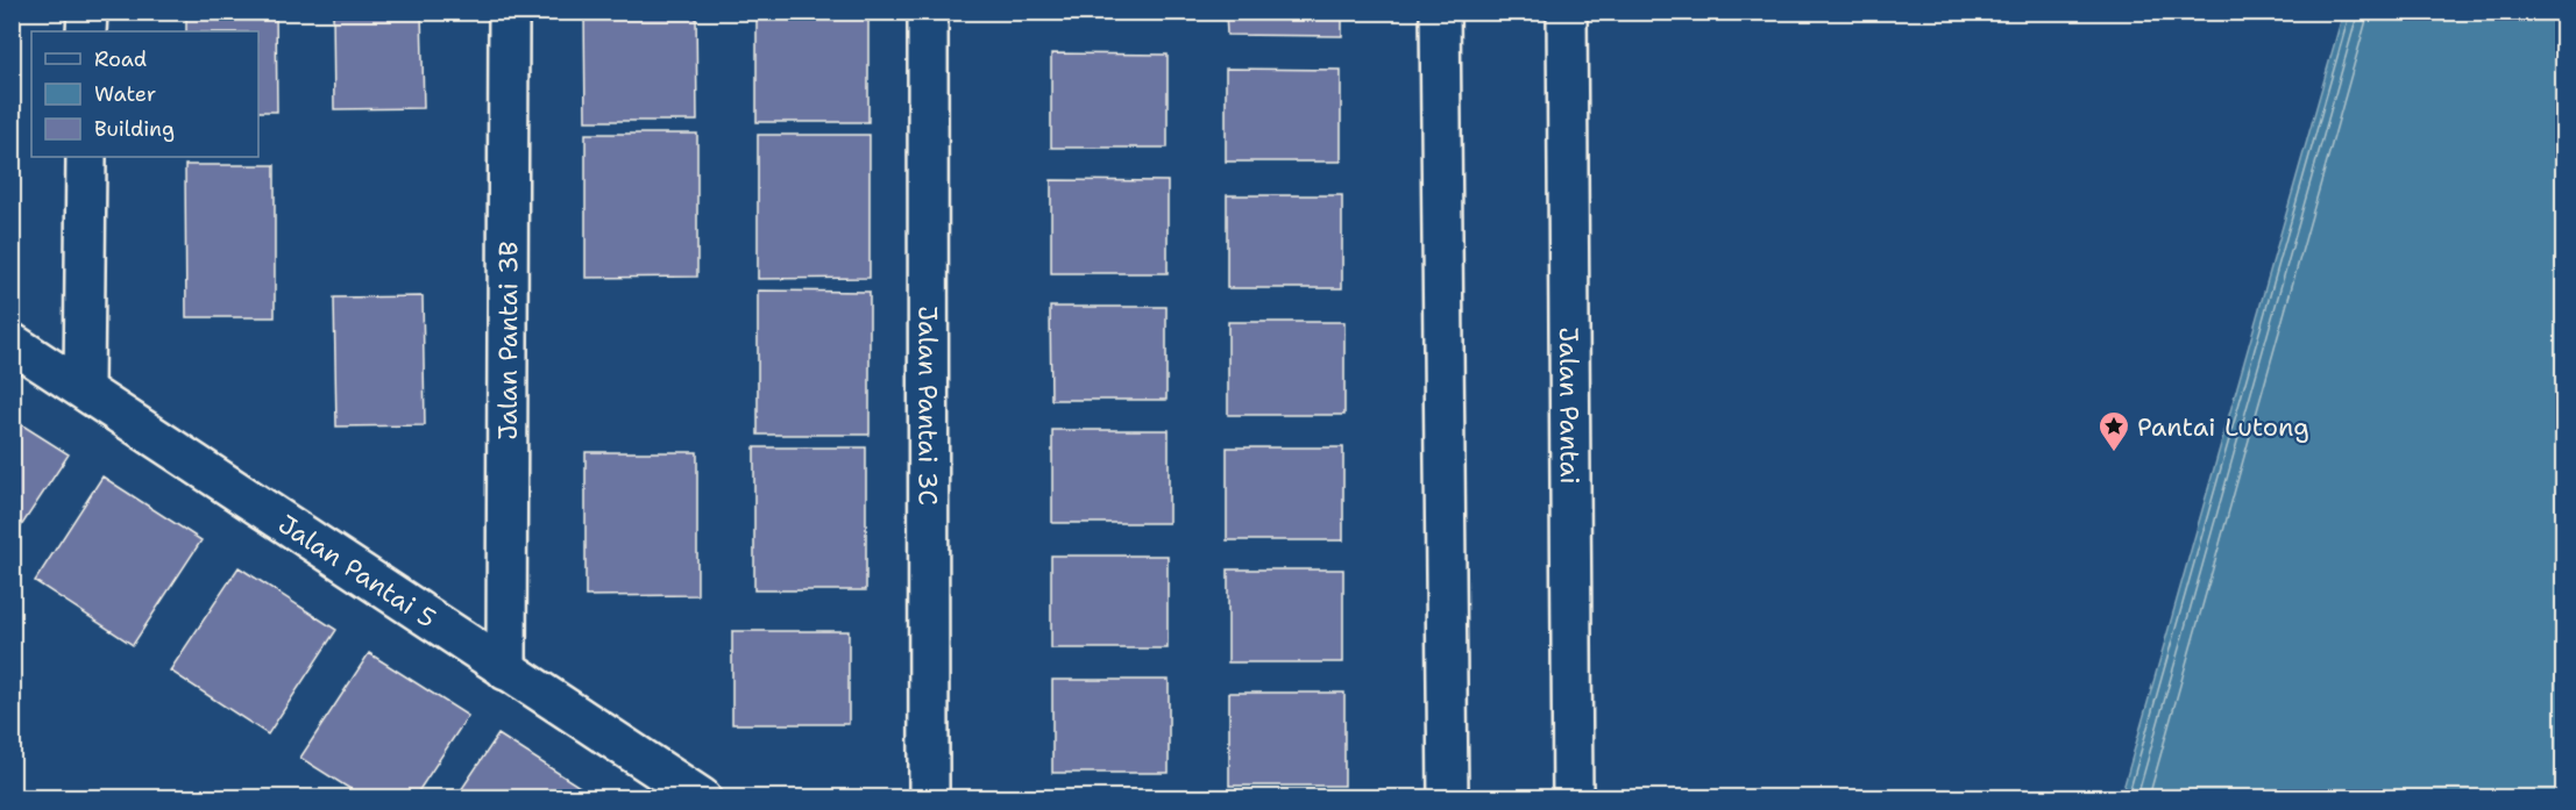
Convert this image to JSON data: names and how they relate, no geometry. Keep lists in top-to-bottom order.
{
  "streets": {
    "street": [
      "Jalan Pantai 3B",
      "Jalan Pantai 3C",
      "Jalan Pantai",
      "Jalan Pantai 5"
    ]
  },
  "crossings": [
    ["Jalan Pantai 3B", "Jalan Pantai 5"]
  ],
  "places": {
    "place": ["Pantai Lutong"]
  },
  "legend": ["Road", "Water", "Building"]
}
